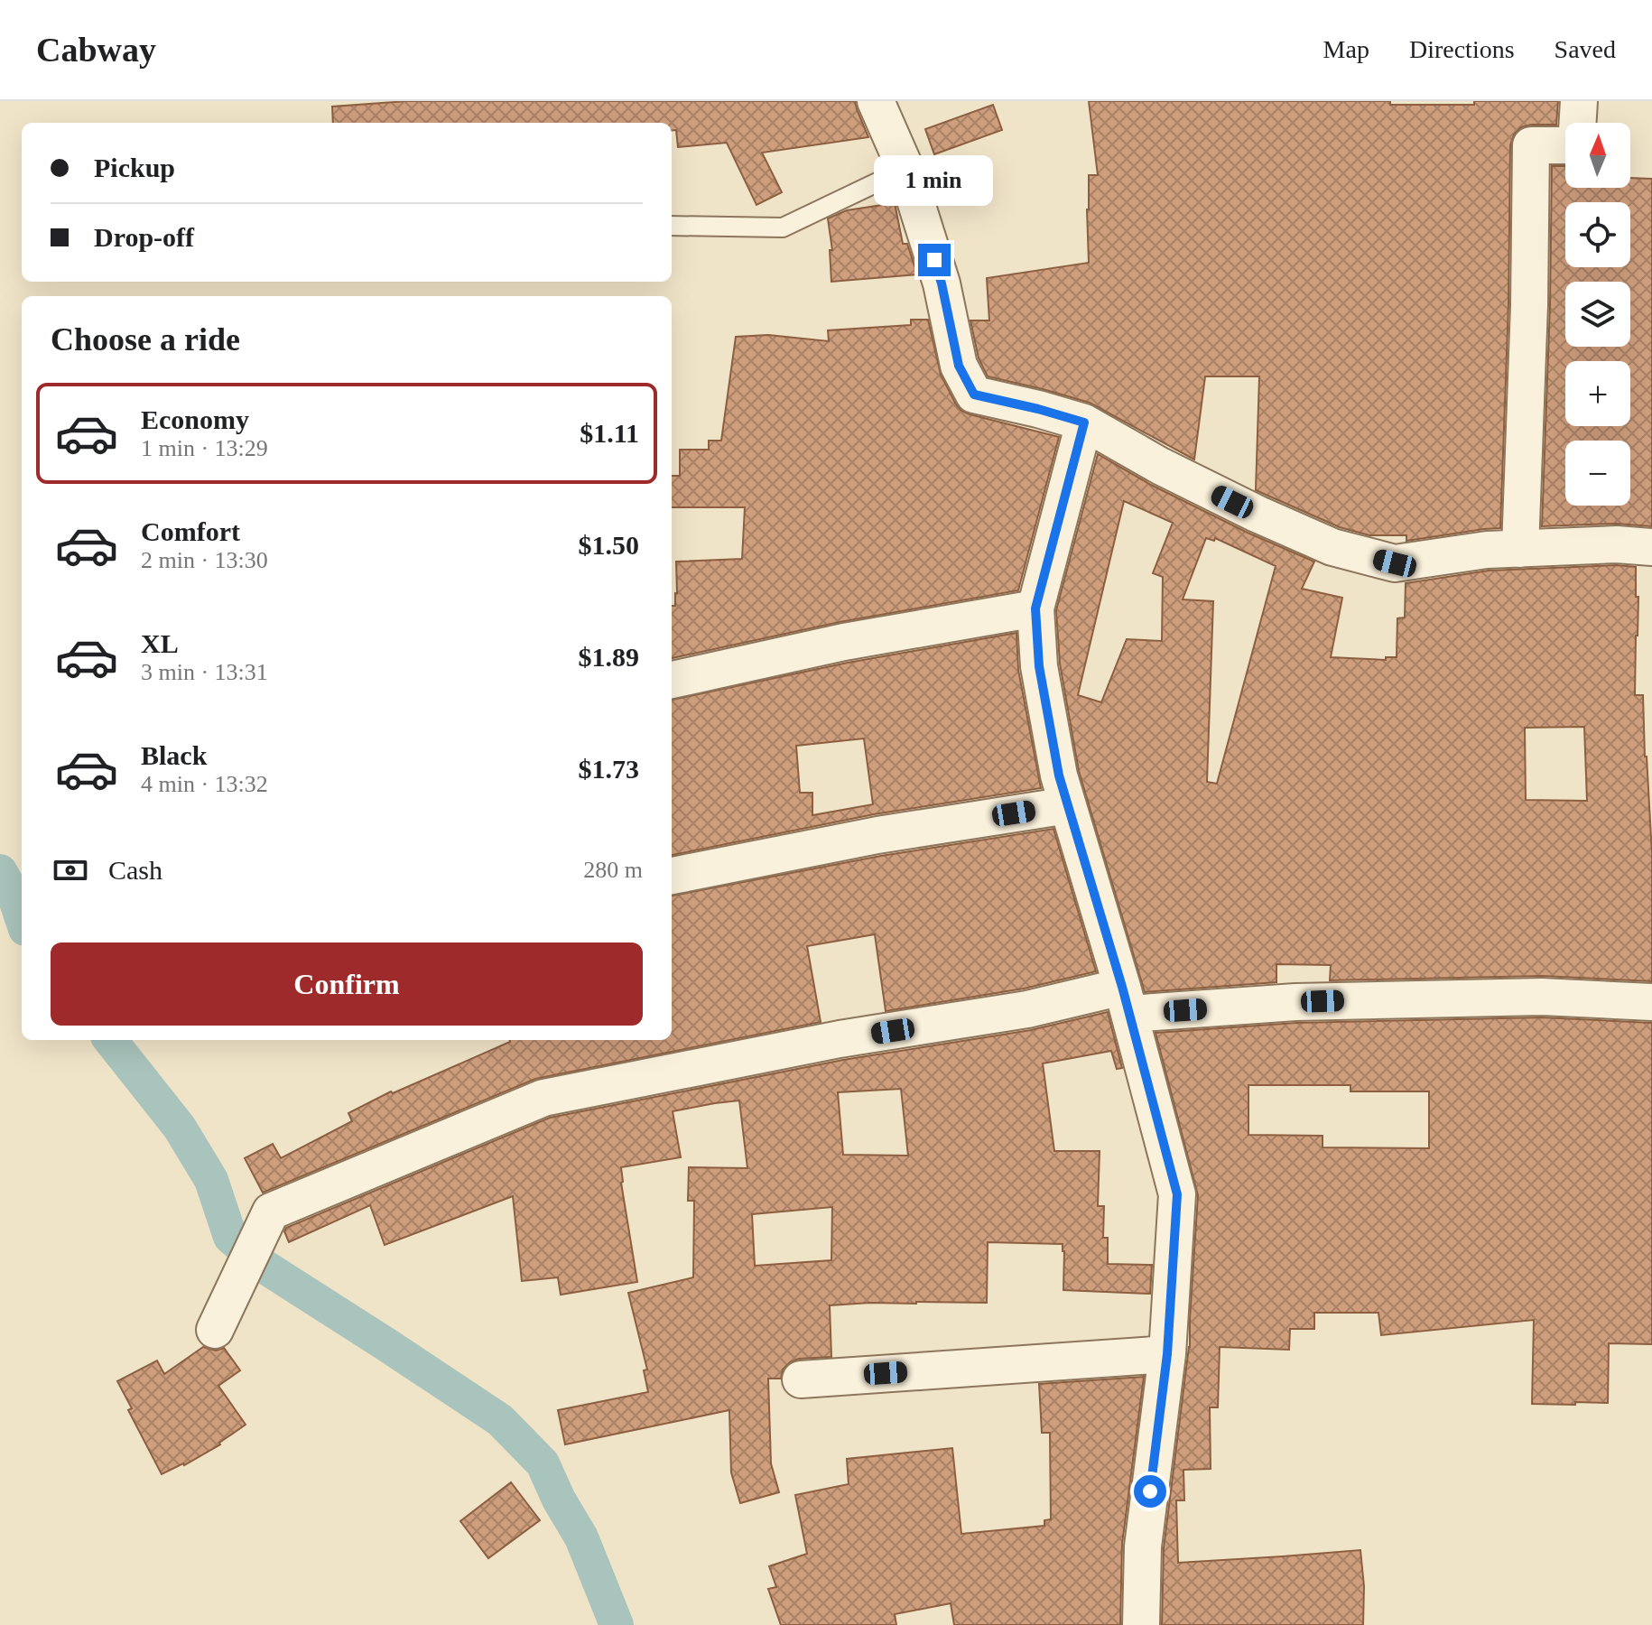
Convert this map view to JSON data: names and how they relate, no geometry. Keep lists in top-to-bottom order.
{
  "north": "top",
  "page": {
    "header": "Cabway",
    "nav": ["Map", "Directions", "Saved"],
    "map_buttons": ["+", "−"],
    "banner": ["Pickup", "Drop-off"],
    "bubble": "1 min",
    "heading": "Choose a ride",
    "list": [
      {
        "name": "Economy",
        "note": "1 min · 13:29",
        "value": "$1.11"
      },
      {
        "name": "Comfort",
        "note": "2 min · 13:30",
        "value": "$1.50"
      },
      {
        "name": "XL",
        "note": "3 min · 13:31",
        "value": "$1.89"
      },
      {
        "name": "Black",
        "note": "4 min · 13:32",
        "value": "$1.73"
      }
    ],
    "pay": ["Cash", "280 m"],
    "buttons": "Confirm"
  }
}
